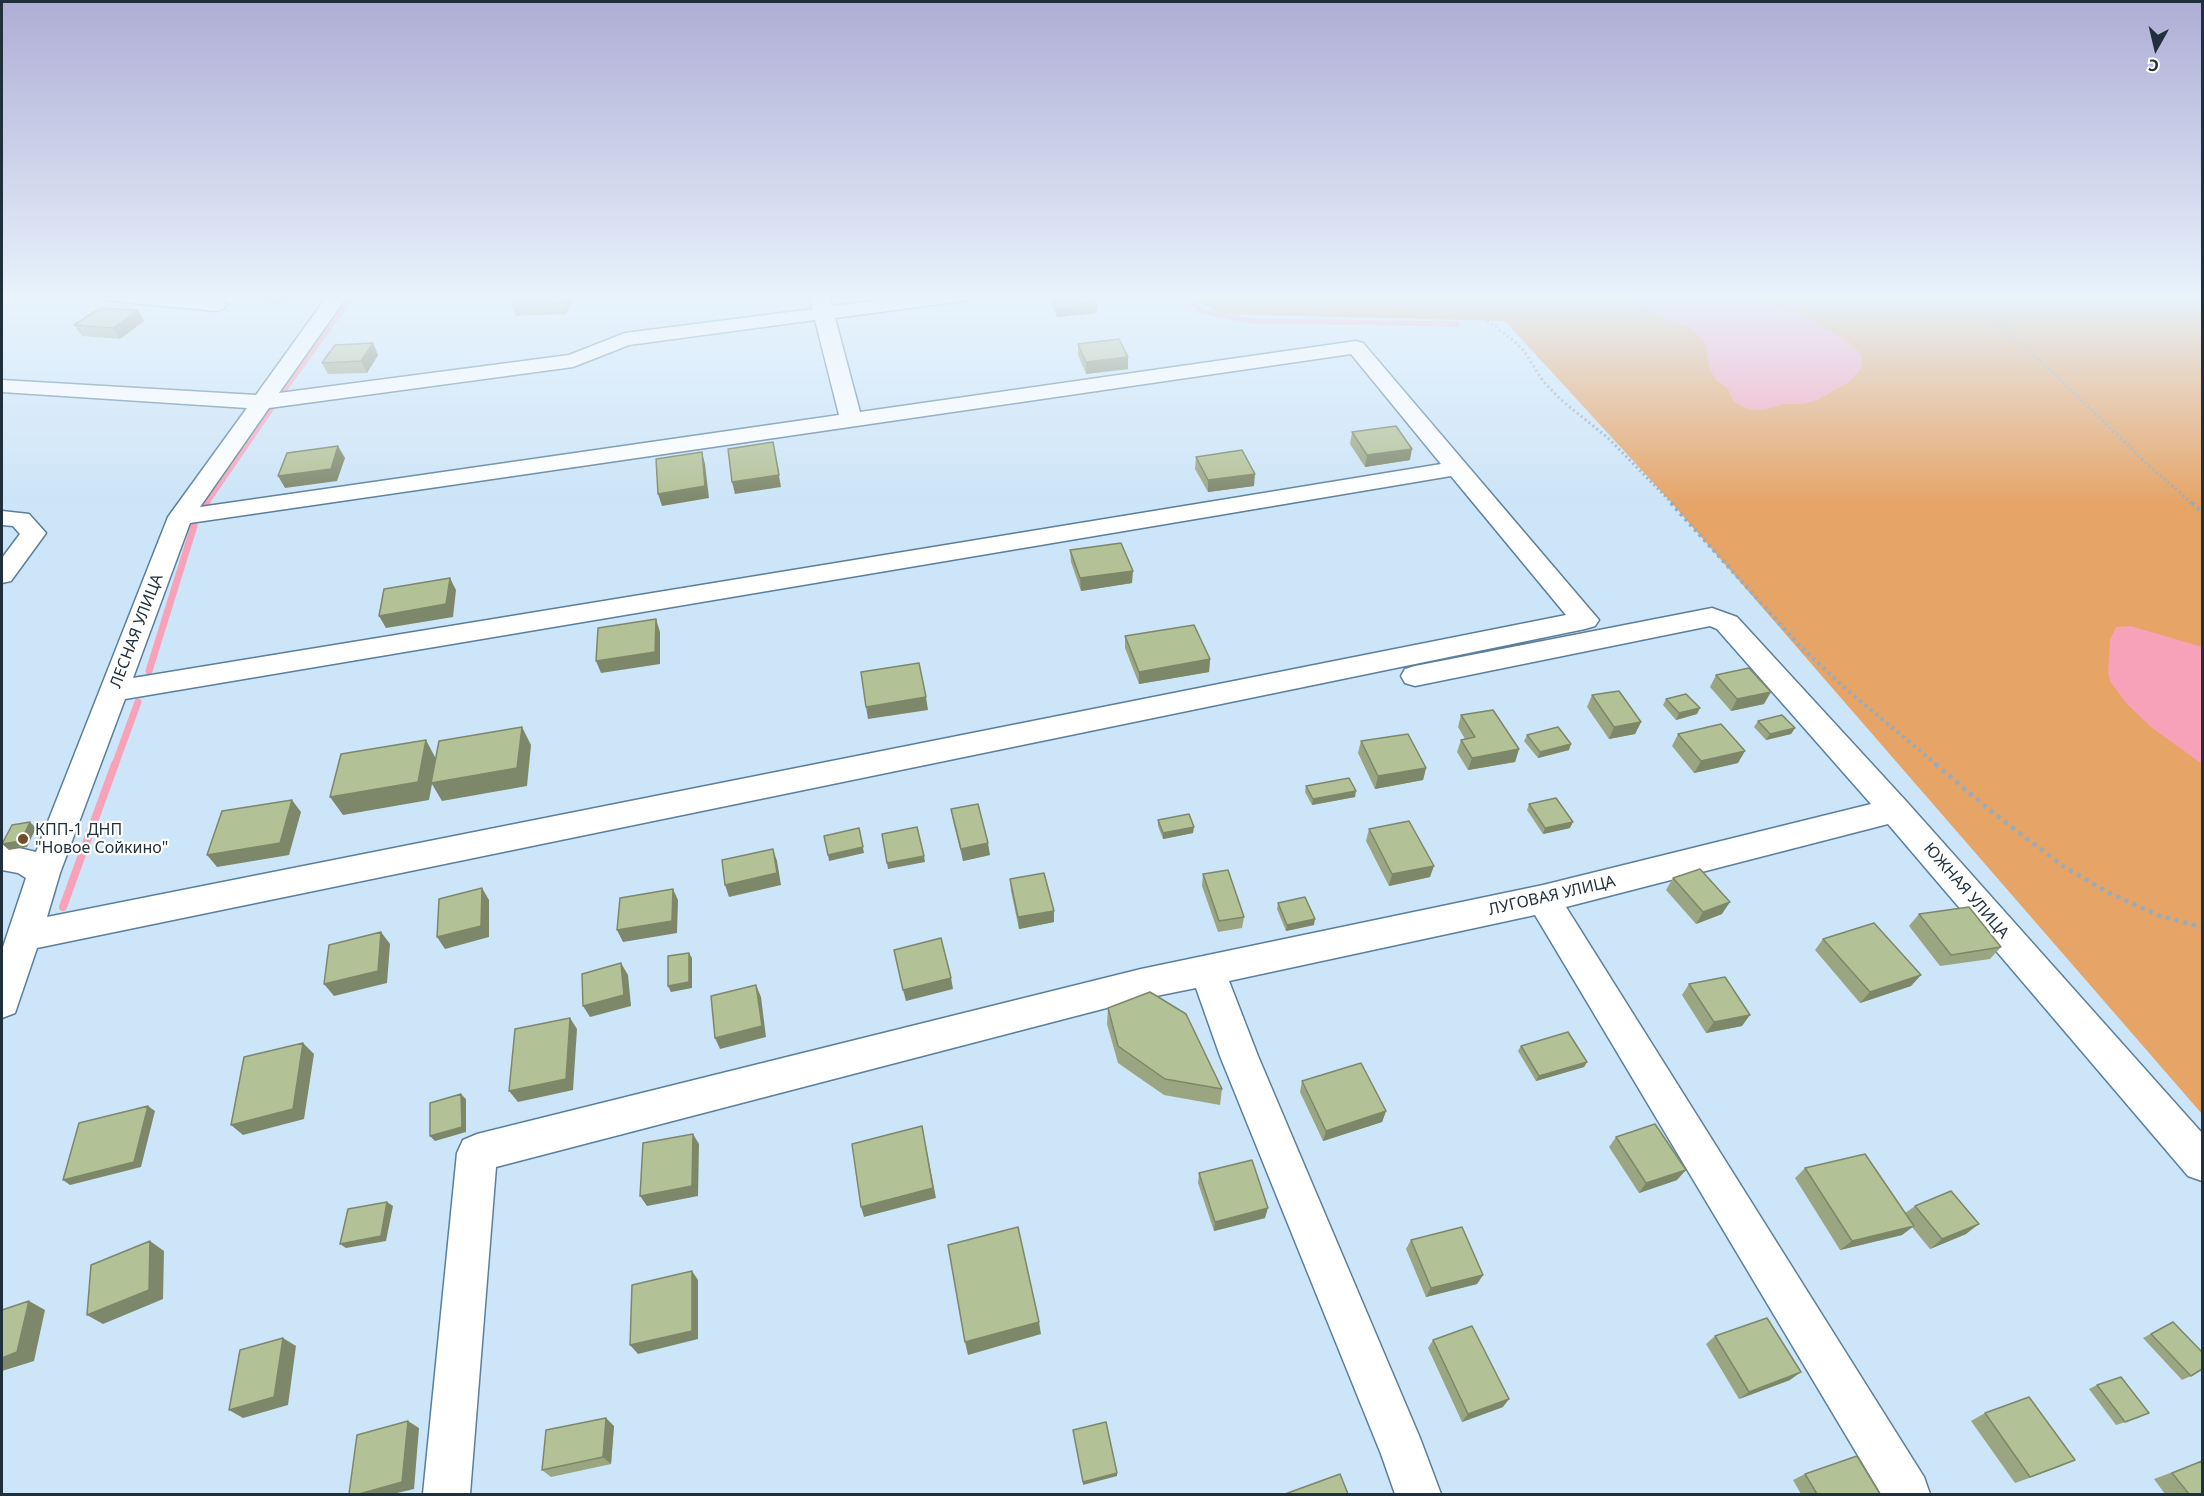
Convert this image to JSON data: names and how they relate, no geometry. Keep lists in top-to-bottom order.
{
  "streets": {
    "street": ["ЛЕСНАЯ УЛИЦА", "ЮЖНАЯ УЛИЦА", "ЛУГОВАЯ УЛИЦА"]
  },
  "crossings": [
    ["ЮЖНАЯ УЛИЦА", "ЛУГОВАЯ УЛИЦА"]
  ],
  "places": ["КПП-1 ДНП \"Новое Сойкино\""],
  "north": "bottom"
}
